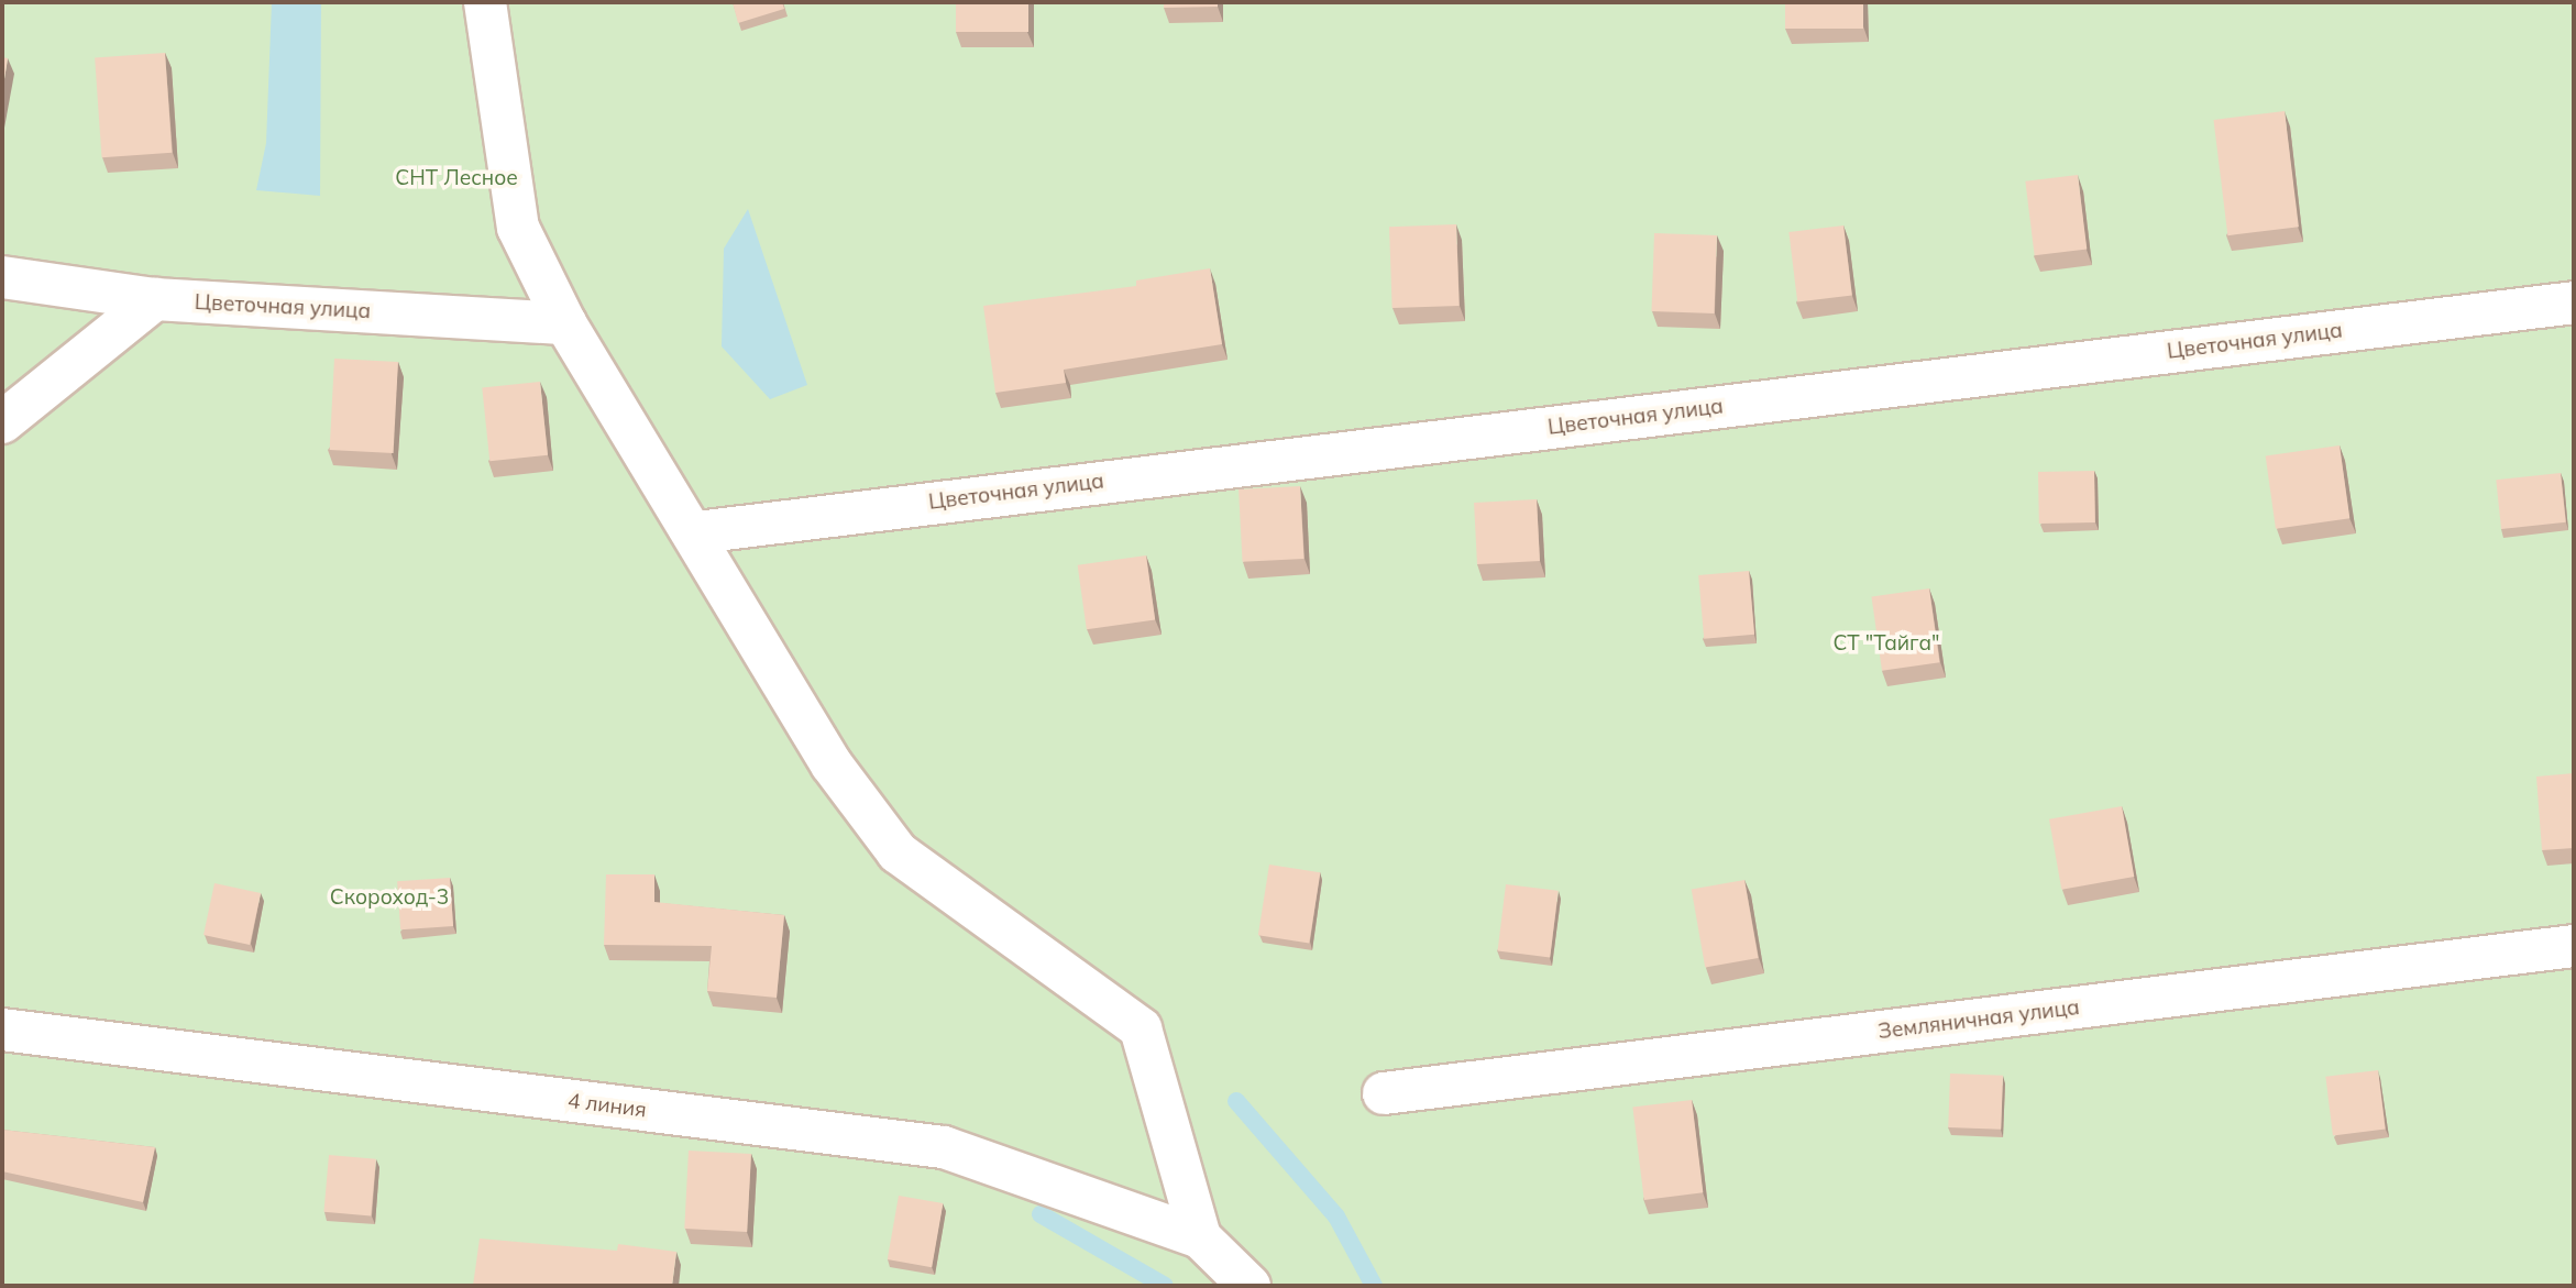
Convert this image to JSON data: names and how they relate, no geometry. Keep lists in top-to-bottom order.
{
  "streets": {
    "street": ["Цветочная улица", "Земляничная улица", "4 линия"]
  },
  "parks": ["СНТ Лесное", "СТ \"Тайга\"", "Скороход-3"]
}
